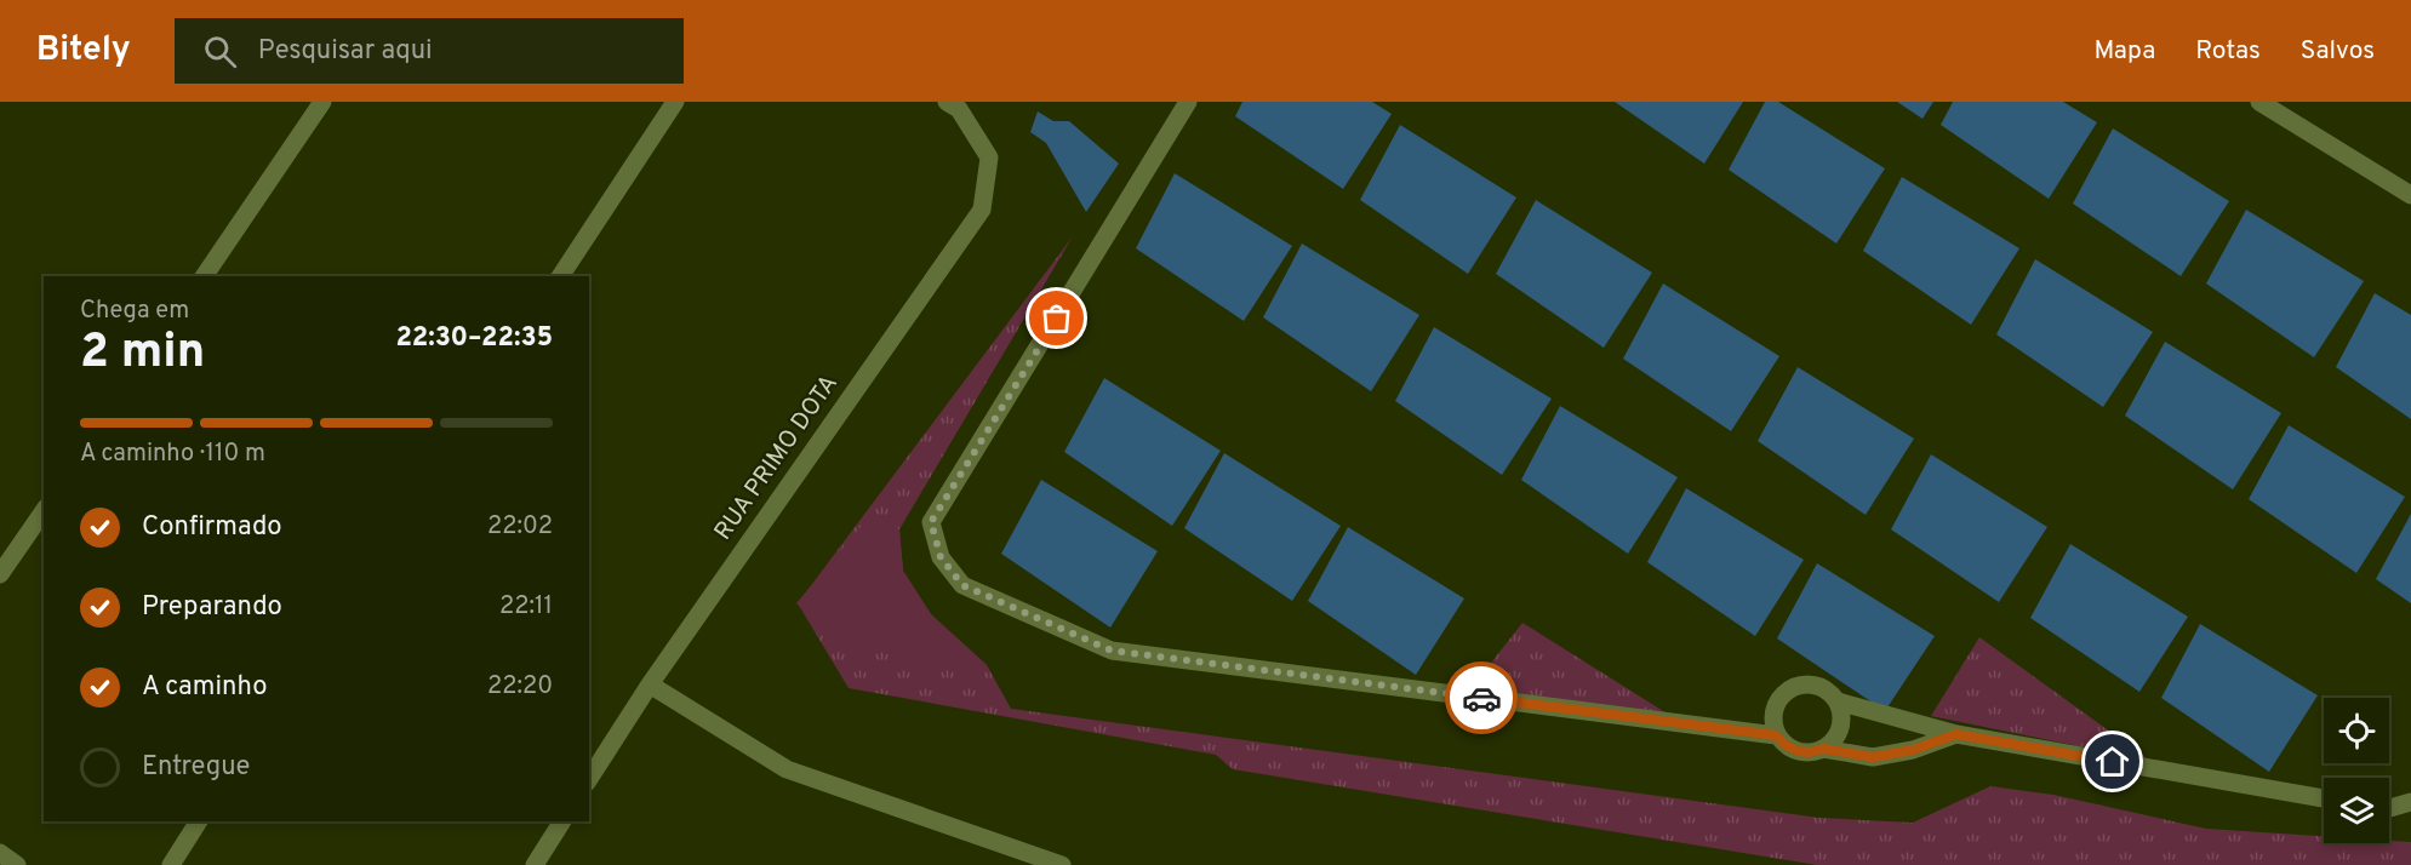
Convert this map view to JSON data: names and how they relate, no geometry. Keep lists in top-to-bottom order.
{
  "streets": {
    "street": ["RUA PRIMO DOTA"]
  },
  "page": {
    "header": "Bitely",
    "search": "Pesquisar aqui",
    "nav": ["Mapa", "Rotas", "Salvos"],
    "heading": ["2 min", "Chega em", "22:30–22:35"],
    "bar": "A caminho · 110 m",
    "list": [
      ["Confirmado", "22:02"],
      ["Preparando", "22:11"],
      ["A caminho", "22:20"],
      "Entregue"
    ]
  }
}
